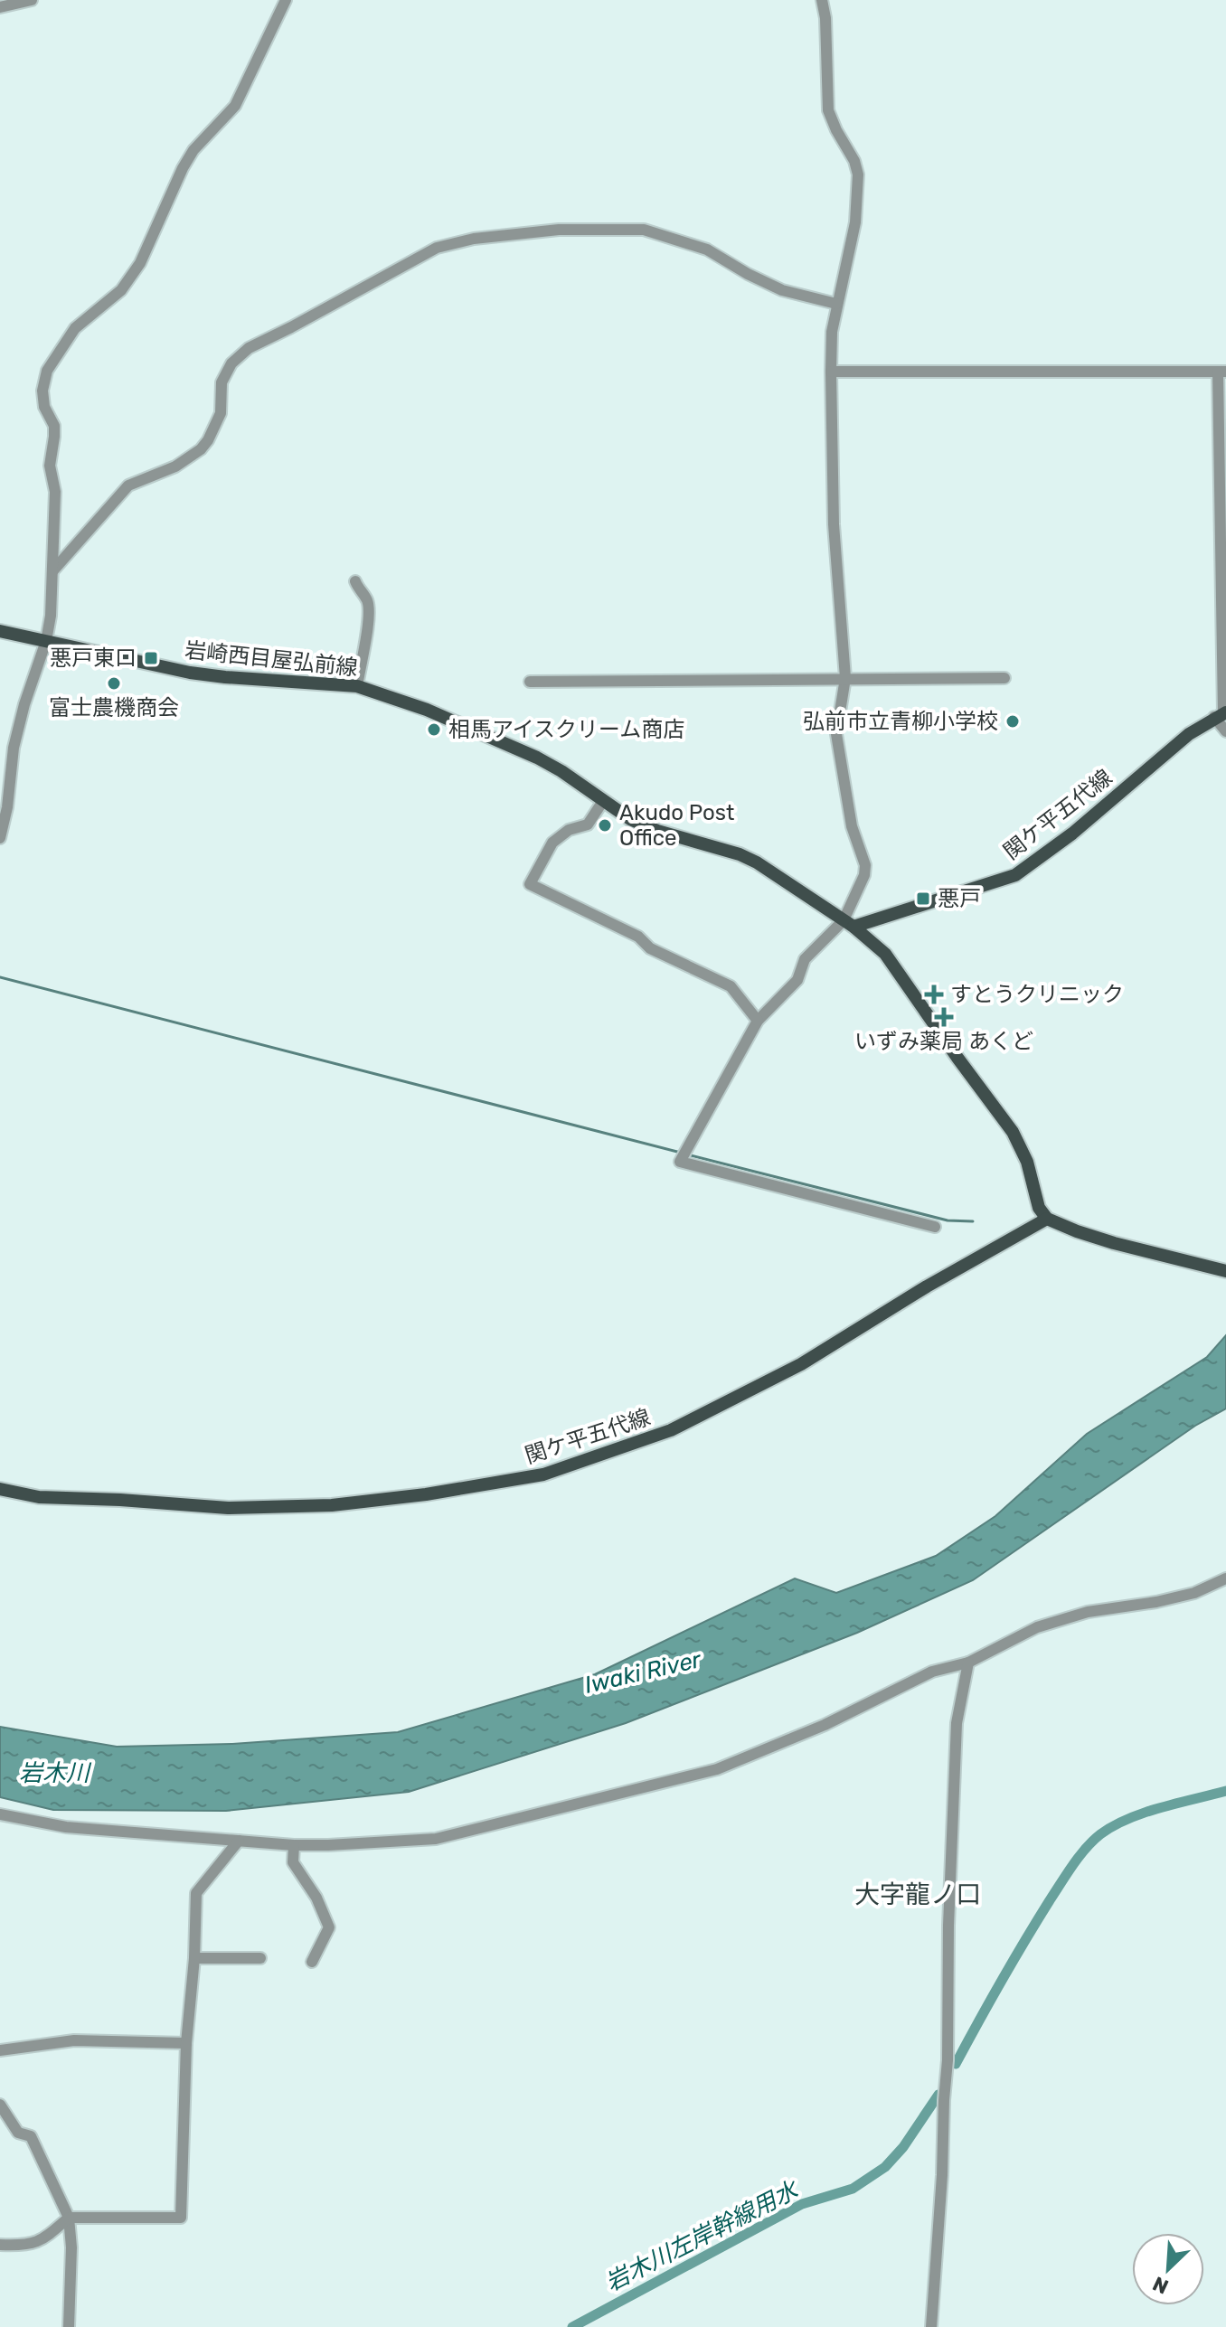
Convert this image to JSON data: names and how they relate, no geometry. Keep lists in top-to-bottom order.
{
  "streets": {
    "main road": ["岩崎西目屋弘前線", "関ケ平五代線"]
  },
  "crossings": [
    ["岩崎西目屋弘前線", "関ケ平五代線"]
  ],
  "districts": ["大字龍ノ口"],
  "water": ["Iwaki River", "岩木川", "岩木川左岸幹線用水"],
  "places": {
    "transit": ["悪戸東口", "悪戸"],
    "other": [
      "富士農機商会",
      "弘前市立青柳小学校",
      "相馬アイスクリーム商店",
      "Akudo Post Office"
    ],
    "health": ["すとうクリニック", "いずみ薬局 あくど"]
  },
  "north": "bottom left"
}
